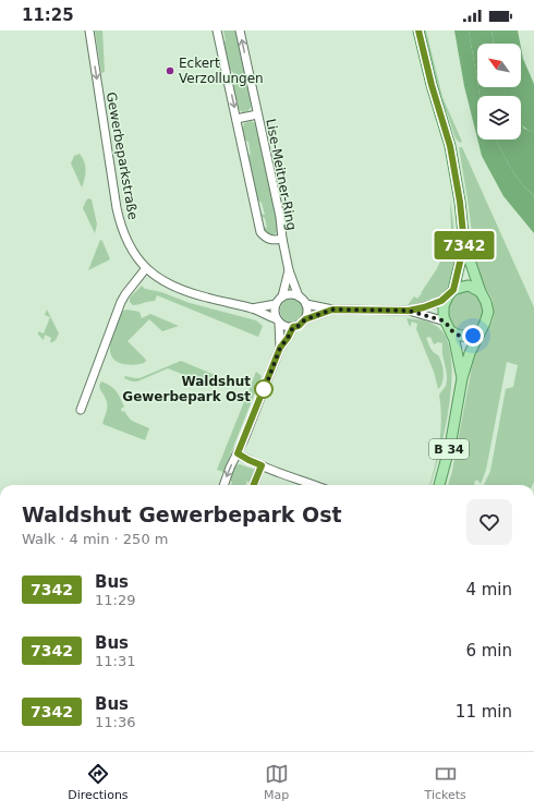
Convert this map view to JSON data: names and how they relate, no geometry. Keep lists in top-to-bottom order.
{
  "streets": {
    "main road": ["B 34"],
    "street": ["Gewerbeparkstraße", "Lise-Meitner-Ring"]
  },
  "crossings": [
    ["Gewerbeparkstraße", "Lise-Meitner-Ring"]
  ],
  "one_way": ["Gewerbeparkstraße"],
  "places": ["Eckert Verzollungen", "Waldshut Gewerbepark Ost"],
  "lines": ["bus line 7342"],
  "north": "top left",
  "page": {
    "status": "11:25",
    "on_map": "7342",
    "heading": ["Waldshut Gewerbepark Ost", "Walk · 4 min · 250 m"],
    "list": [
      {
        "mark": "7342",
        "name": "Bus",
        "note": "11:29",
        "value": "4 min"
      },
      {
        "mark": "7342",
        "name": "Bus",
        "note": "11:31",
        "value": "6 min"
      },
      {
        "mark": "7342",
        "name": "Bus",
        "note": "11:36",
        "value": "11 min"
      }
    ],
    "tabs": ["Directions", "Map", "Tickets"]
  }
}
